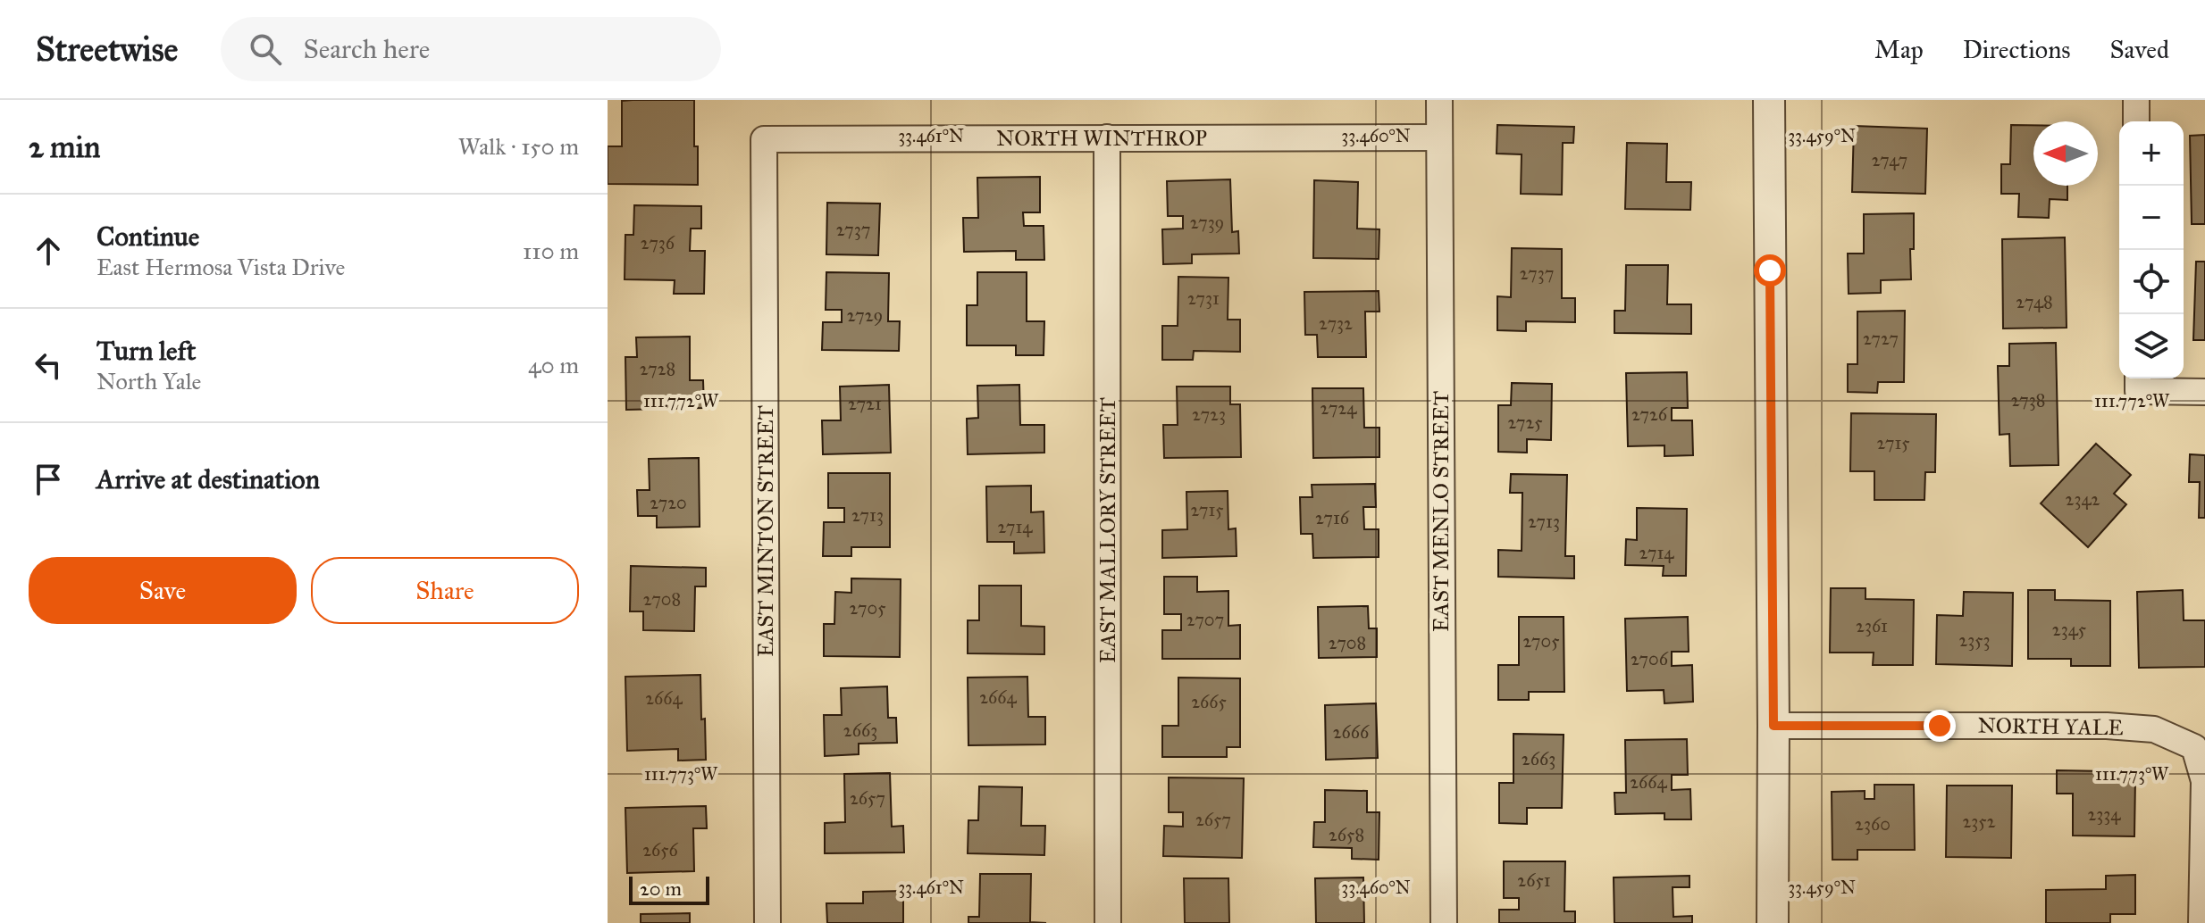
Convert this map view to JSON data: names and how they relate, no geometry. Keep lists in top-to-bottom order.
{
  "streets": {
    "street": [
      "NORTH WINTHROP",
      "EAST MENLO STREET",
      "EAST MALLORY STREET",
      "EAST MINTON STREET",
      "NORTH YALE"
    ]
  },
  "crossings": [
    ["NORTH WINTHROP", "EAST MENLO STREET"],
    ["NORTH WINTHROP", "EAST MALLORY STREET"],
    ["NORTH WINTHROP", "EAST MINTON STREET"]
  ],
  "house_numbers": [
    "2747",
    "2739",
    "2737",
    "2736",
    "2737",
    "2731",
    "2748",
    "2729",
    "2732",
    "2727",
    "2728",
    "2738",
    "2721",
    "2724",
    "2723",
    "2726",
    "2725",
    "2715",
    "2342",
    "2720",
    "2715",
    "2713",
    "2716",
    "2713",
    "2714",
    "2714",
    "2708",
    "2705",
    "2707",
    "2361",
    "2345",
    "2353",
    "2705",
    "2708",
    "2706",
    "2664",
    "2664",
    "2665",
    "2663",
    "2666",
    "2663",
    "2664",
    "2657",
    "2334",
    "2657",
    "2352",
    "2360",
    "2658",
    "2656",
    "2651"
  ],
  "scale_bar": "20 m",
  "north": "left",
  "page": {
    "header": "Streetwise",
    "search": "Search here",
    "nav": ["Map", "Directions", "Saved"],
    "heading": ["2 min", "Walk · 150 m"],
    "map_buttons": ["+", "−"],
    "list": [
      ["Continue", "East Hermosa Vista Drive", "110 m"],
      ["Turn left", "North Yale", "40 m"],
      "Arrive at destination"
    ],
    "buttons": ["Save", "Share"],
    "scale": "20 m"
  },
  "coordinates": [
    "33.461°N",
    "33.460°N",
    "33.459°N",
    "111.772°W",
    "111.773°W"
  ]
}
